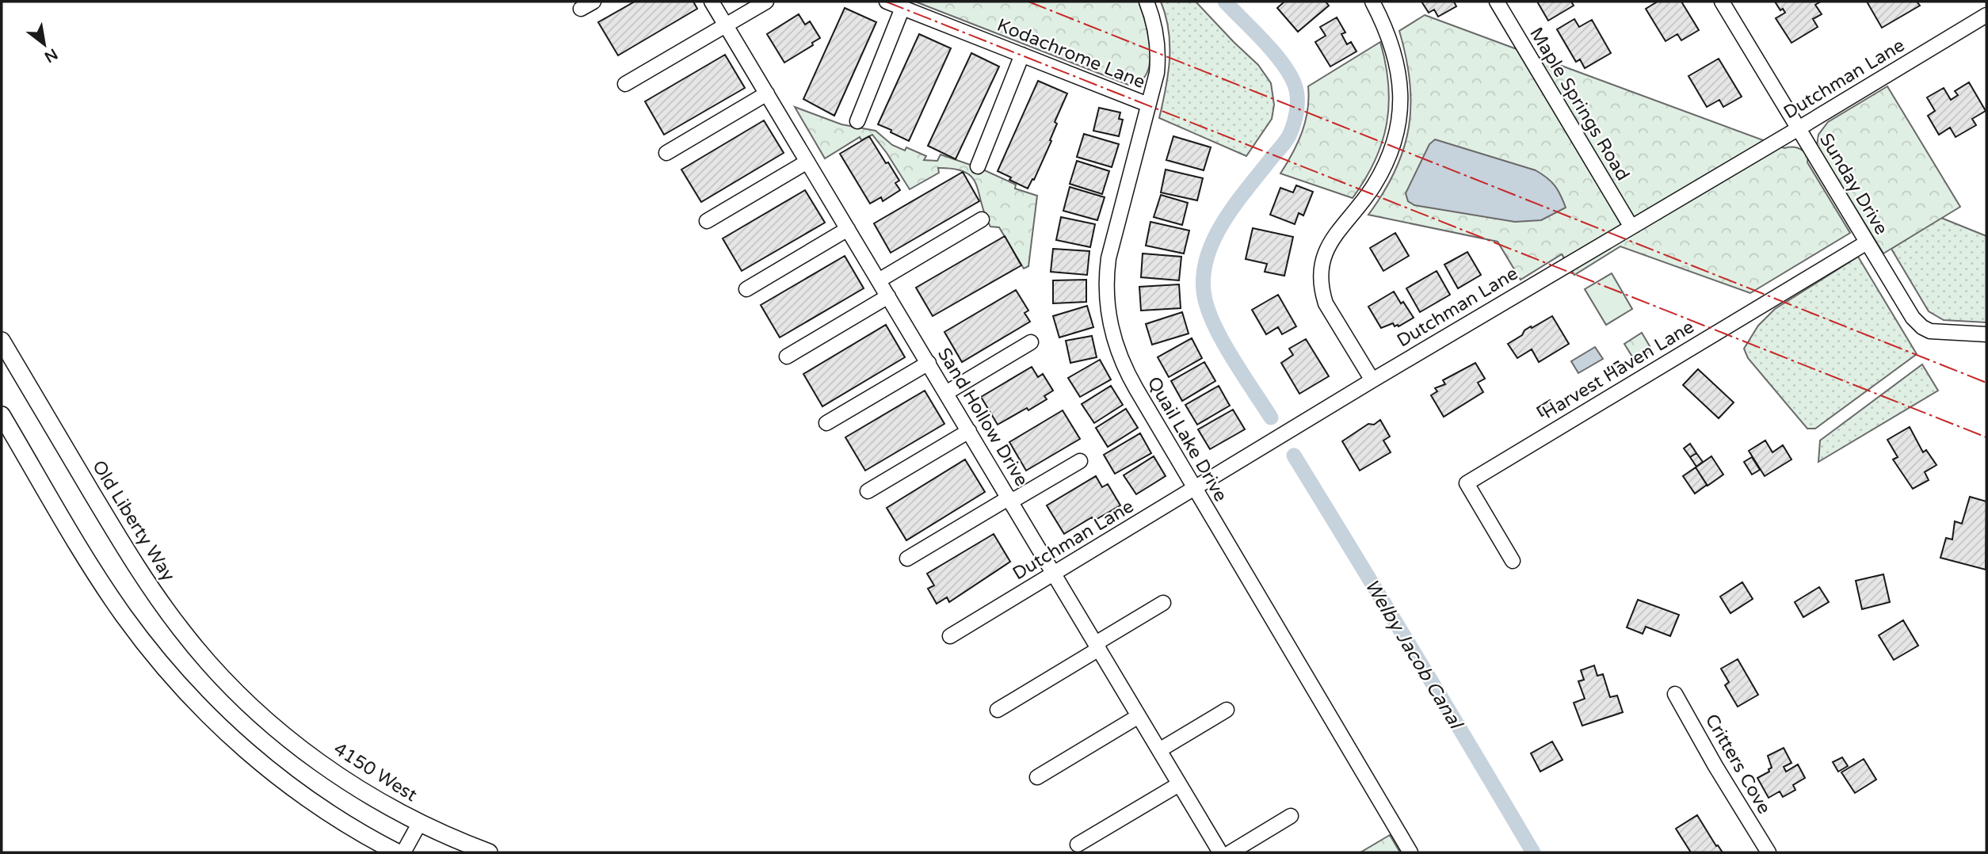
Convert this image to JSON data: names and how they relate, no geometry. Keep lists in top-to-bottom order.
{
  "streets": {
    "street": [
      "Kodachrome Lane",
      "Dutchman Lane",
      "Maple Springs Road",
      "Sunday Drive",
      "Harvest Haven Lane",
      "Sand Hollow Drive",
      "Quail Lake Drive",
      "Old Liberty Way",
      "Critters Cove",
      "4150 West"
    ]
  },
  "crossings": [
    ["Kodachrome Lane", "Quail Lake Drive"],
    ["Dutchman Lane", "Maple Springs Road"],
    ["Dutchman Lane", "Sunday Drive"],
    ["Dutchman Lane", "Sand Hollow Drive"],
    ["Dutchman Lane", "Quail Lake Drive"],
    ["Sunday Drive", "Harvest Haven Lane"],
    ["Old Liberty Way", "4150 West"]
  ],
  "water": ["Welby Jacob Canal"],
  "north": "bottom right"
}
